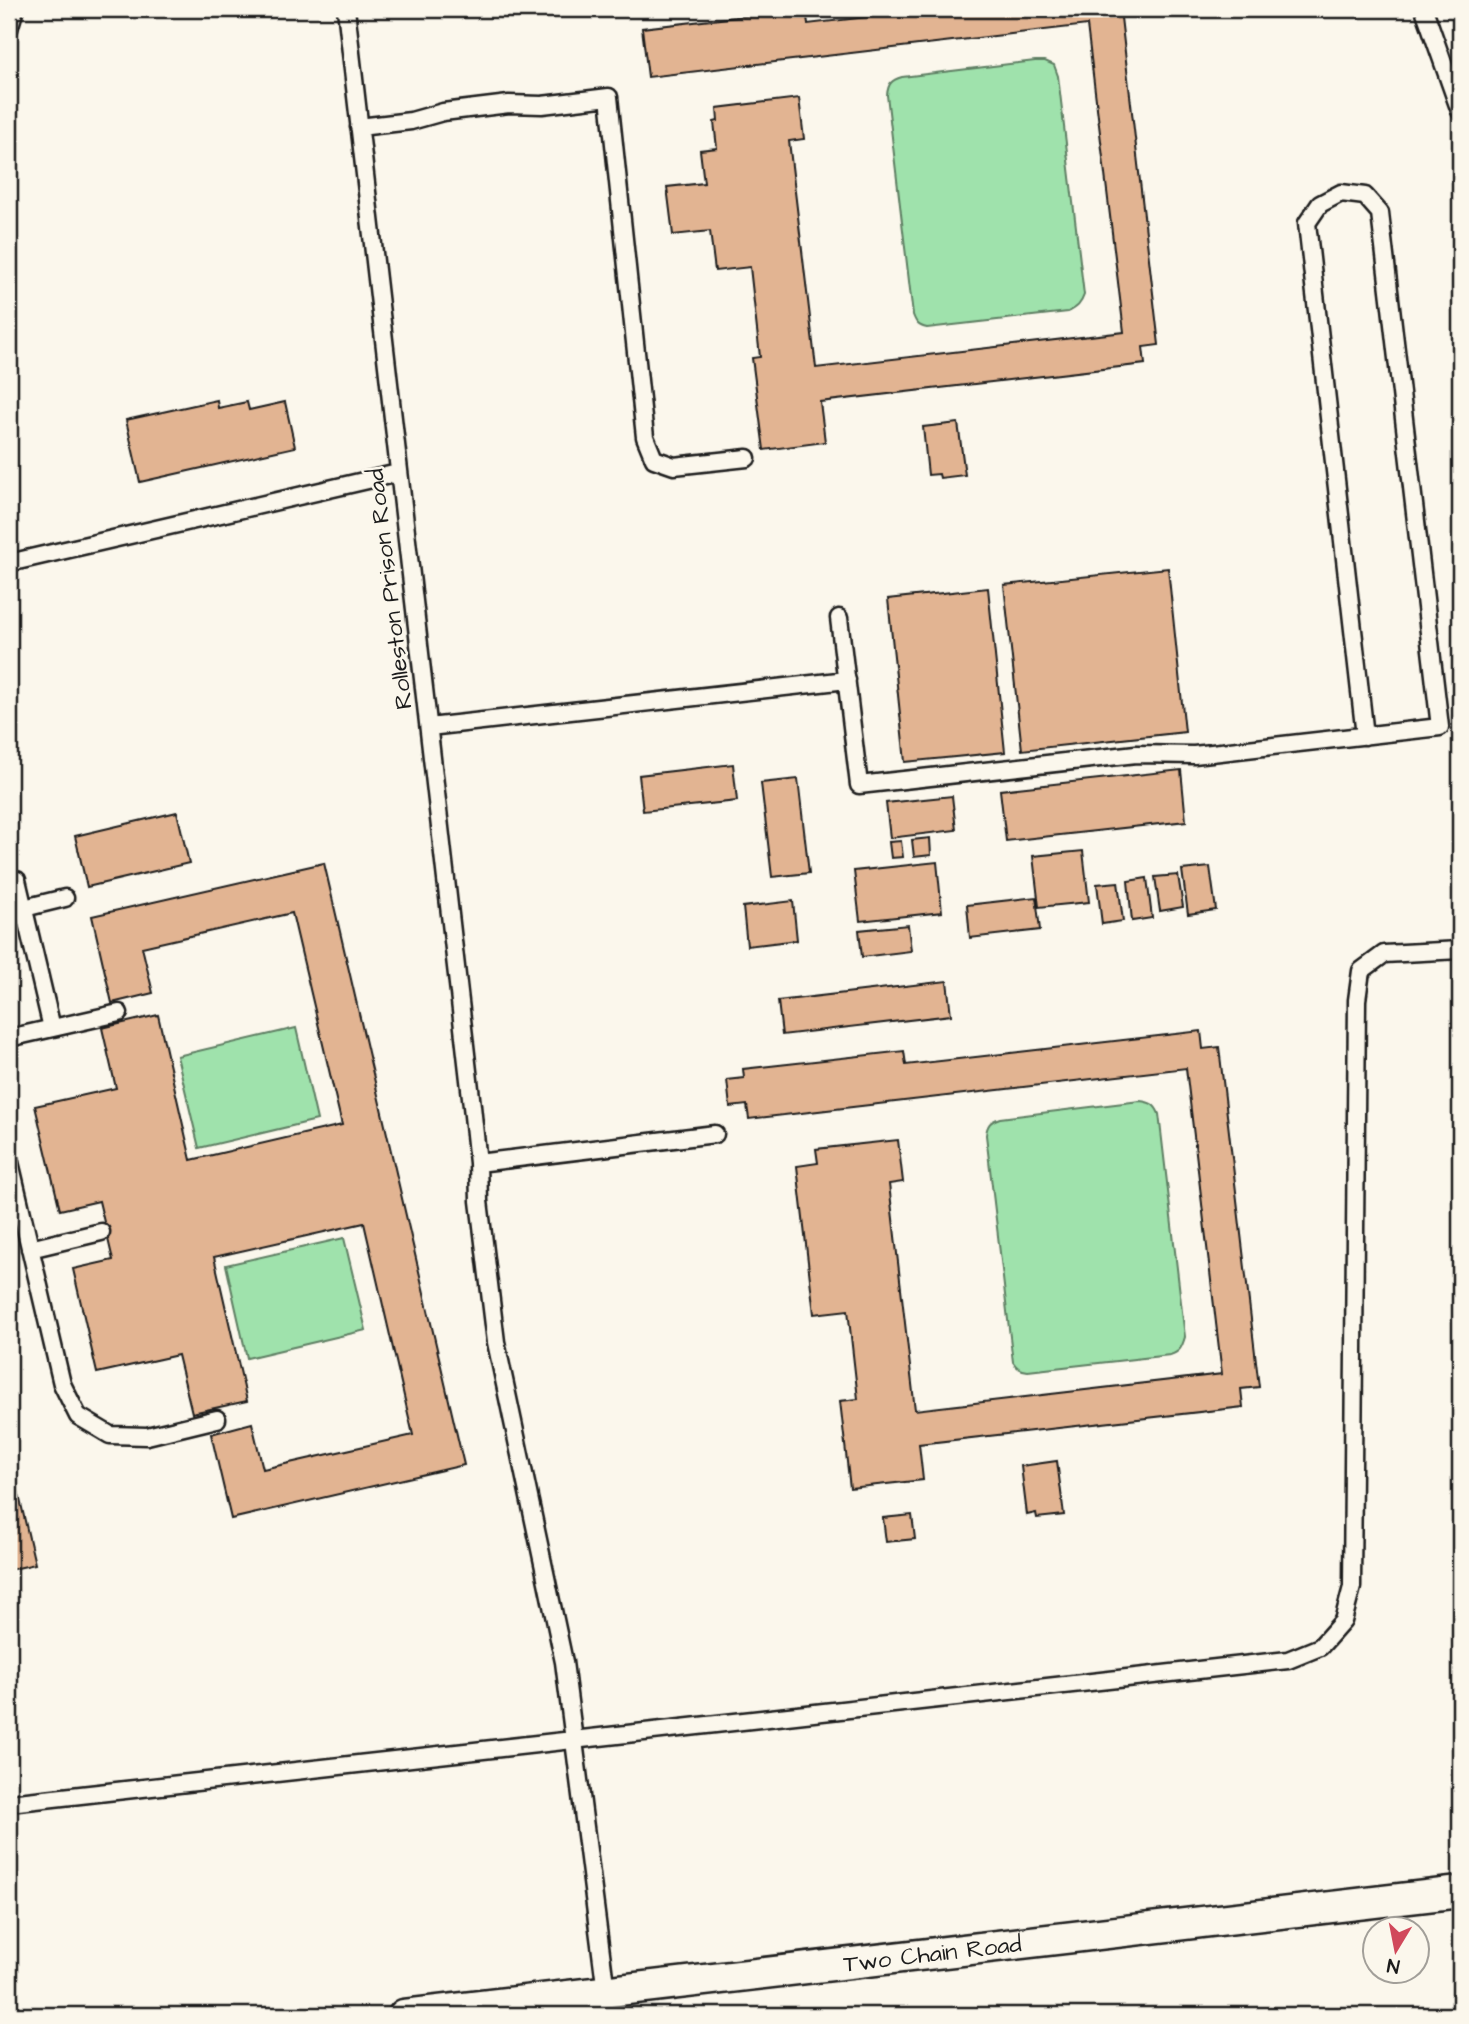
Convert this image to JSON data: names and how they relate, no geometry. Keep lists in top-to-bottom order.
{
  "streets": {
    "street": ["Two Chain Road"],
    "lane": ["Rolleston Prison Road"]
  },
  "crossings": [
    ["Rolleston Prison Road", "Two Chain Road"]
  ],
  "north": "bottom"
}
